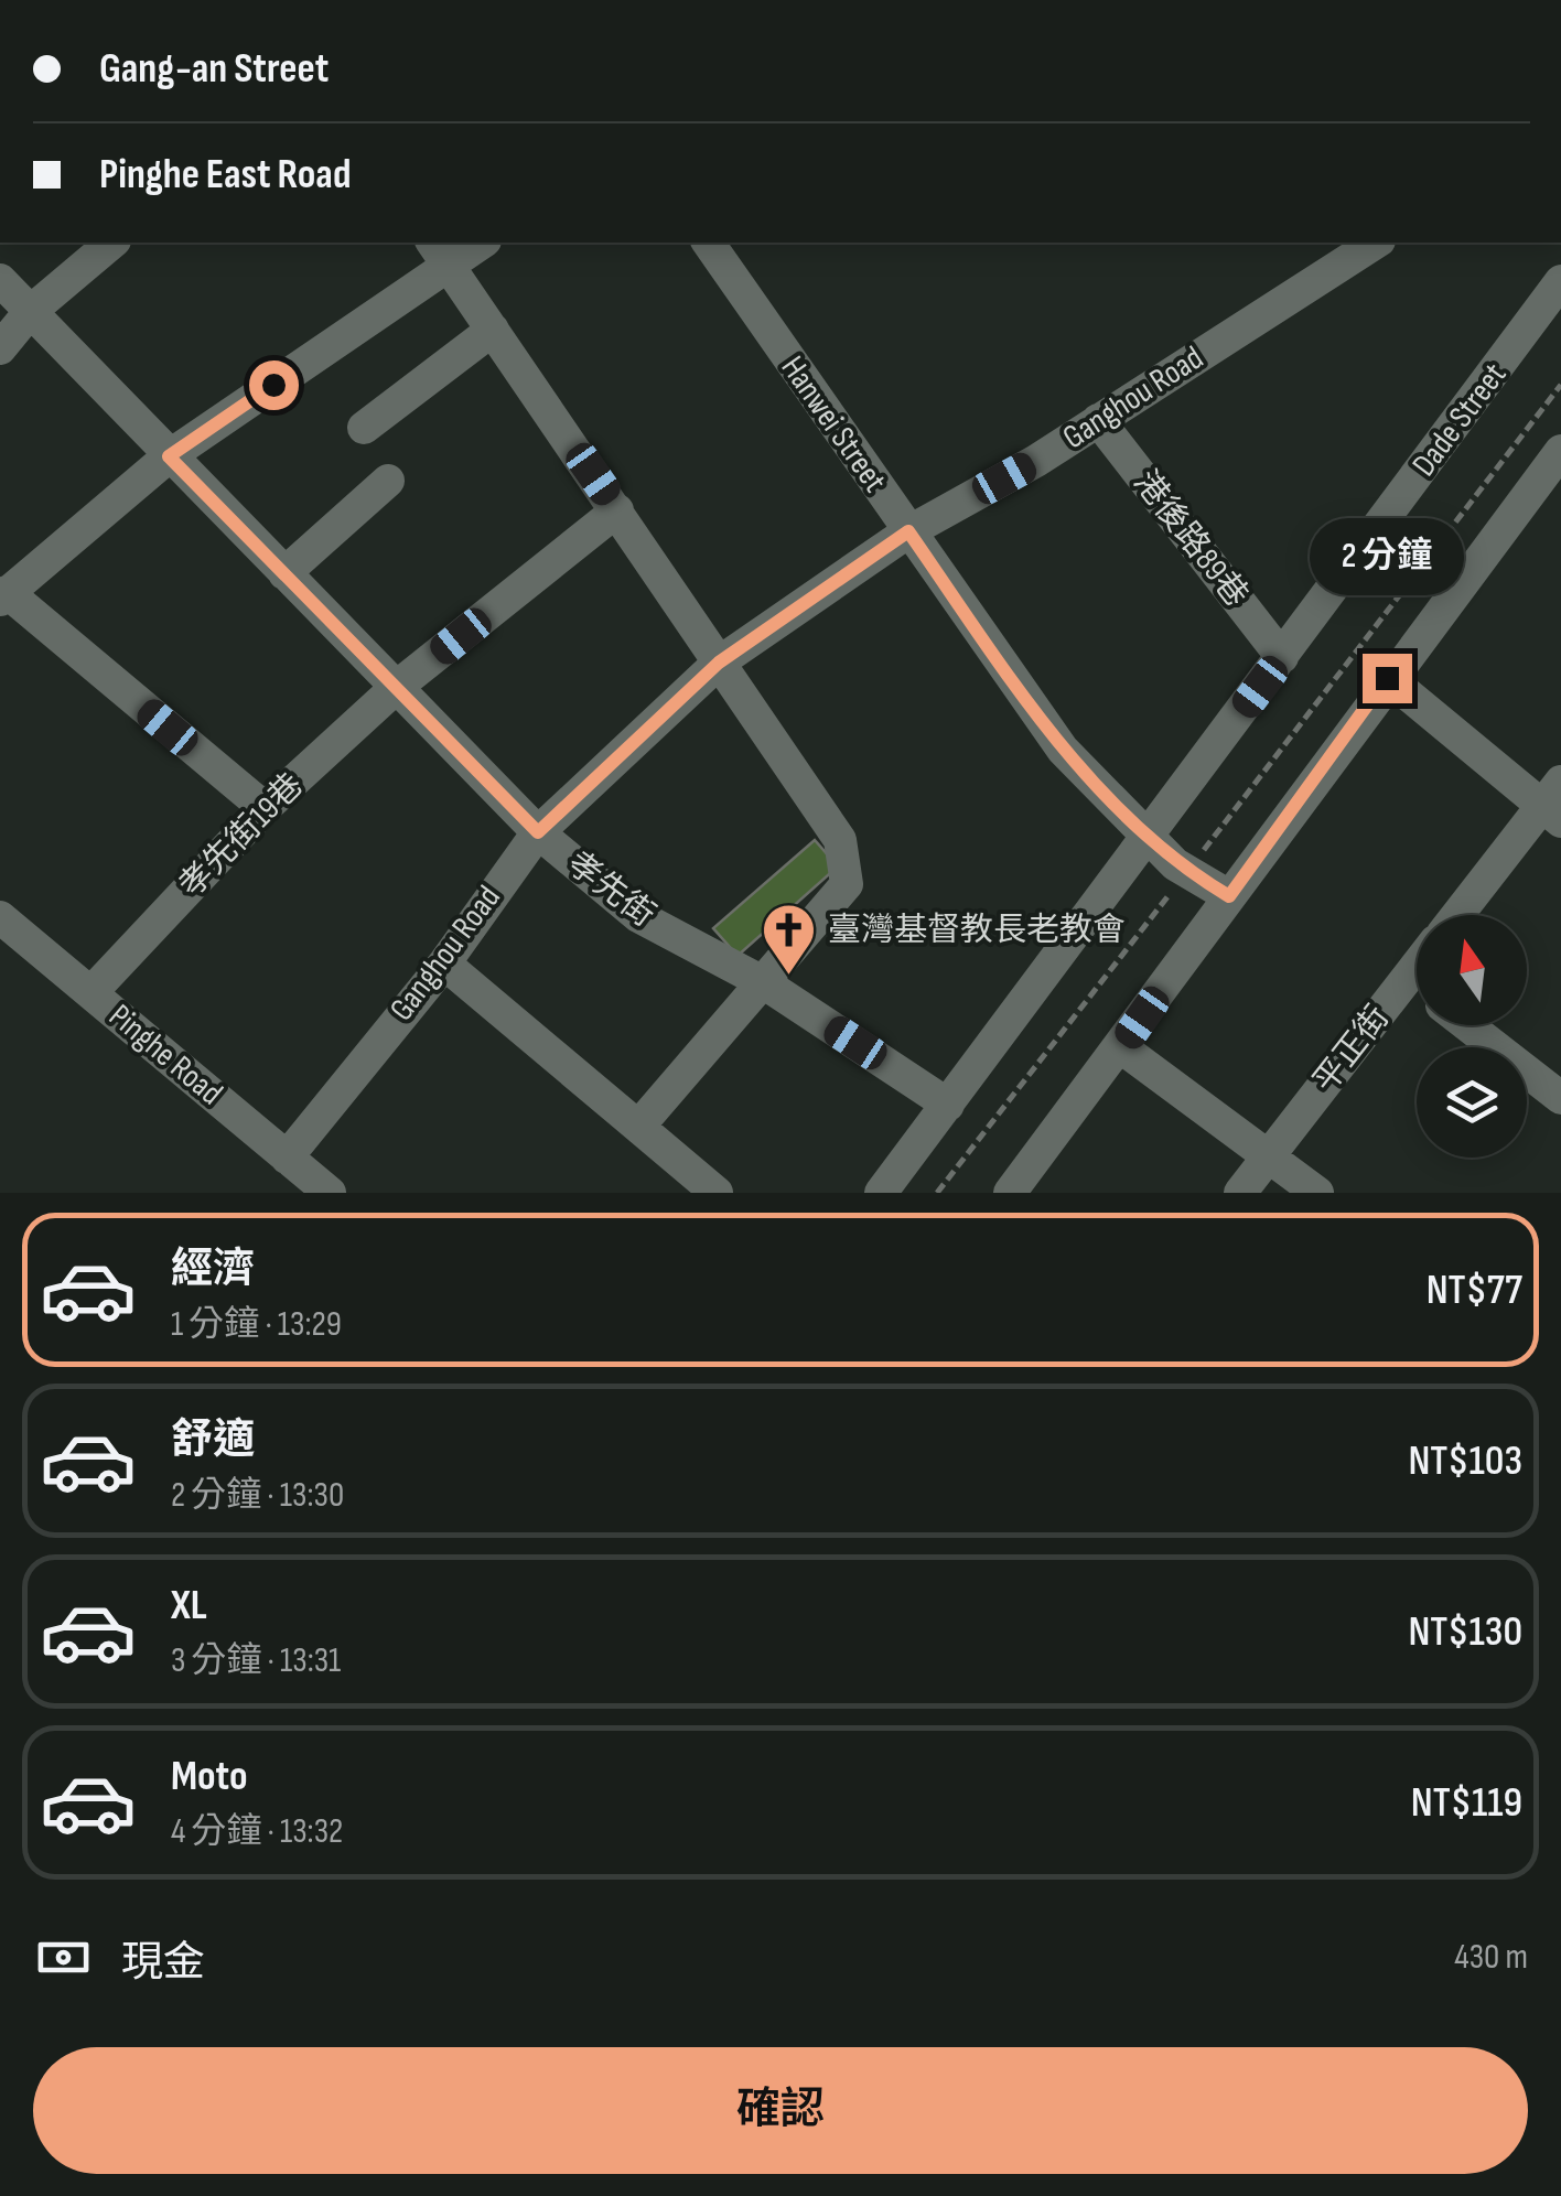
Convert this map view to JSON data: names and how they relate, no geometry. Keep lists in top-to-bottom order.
{
  "streets": {
    "street": [
      "Ganghou Road",
      "Dade Street",
      "Hanwei Street",
      "港後路89巷",
      "孝先街19巷",
      "孝先街",
      "平正街",
      "Pinghe Road"
    ]
  },
  "crossings": [
    ["Ganghou Road", "Hanwei Street"],
    ["Ganghou Road", "港後路89巷"],
    ["Ganghou Road", "孝先街"],
    ["Ganghou Road", "Pinghe Road"],
    ["Dade Street", "Hanwei Street"],
    ["Dade Street", "港後路89巷"],
    ["Dade Street", "孝先街"],
    ["孝先街19巷", "孝先街"],
    ["孝先街19巷", "Pinghe Road"]
  ],
  "places": {
    "church": ["臺灣基督教長老教會"]
  },
  "north": "top",
  "page": {
    "banner": ["Gang-an Street", "Pinghe East Road"],
    "bubble": "2 分鐘",
    "list": [
      {
        "name": "經濟",
        "note": "1 分鐘 · 13:29",
        "value": "NT$77"
      },
      {
        "name": "舒適",
        "note": "2 分鐘 · 13:30",
        "value": "NT$103"
      },
      {
        "name": "XL",
        "note": "3 分鐘 · 13:31",
        "value": "NT$130"
      },
      {
        "name": "Moto",
        "note": "4 分鐘 · 13:32",
        "value": "NT$119"
      }
    ],
    "pay": ["現金", "430 m"],
    "buttons": "確認"
  }
}
